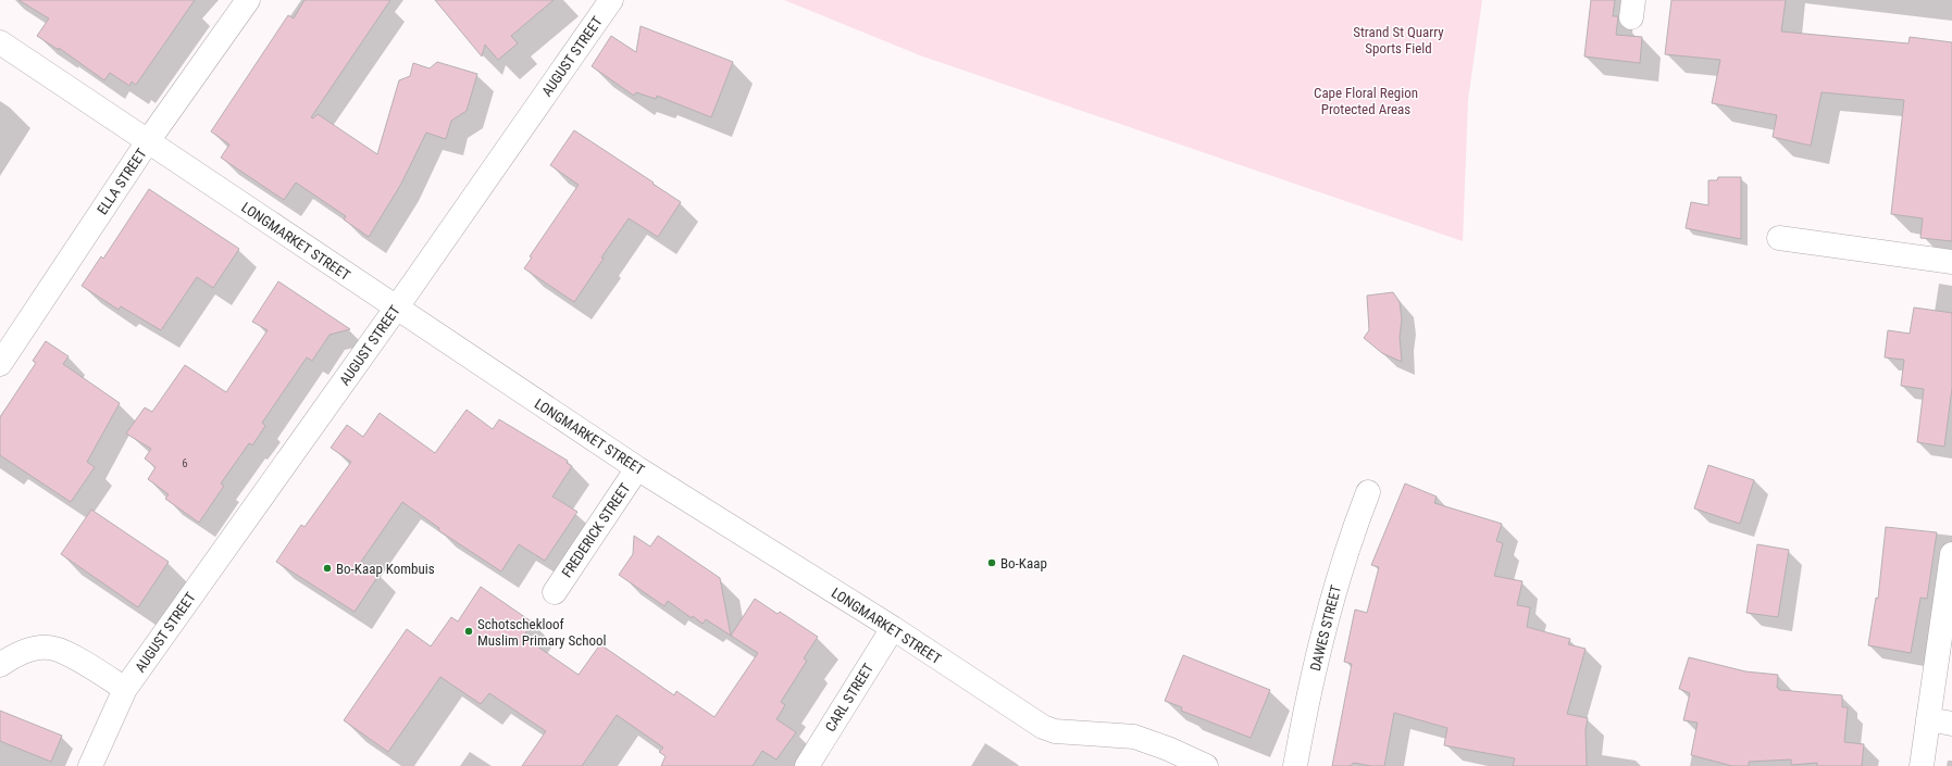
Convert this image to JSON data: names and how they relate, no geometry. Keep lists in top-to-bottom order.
{
  "streets": {
    "street": [
      "AUGUST STREET",
      "ELLA STREET",
      "LONGMARKET STREET",
      "FREDERICK STREET",
      "DAWES STREET",
      "CARL STREET"
    ]
  },
  "crossings": [
    ["AUGUST STREET", "LONGMARKET STREET"],
    ["ELLA STREET", "LONGMARKET STREET"],
    ["LONGMARKET STREET", "FREDERICK STREET"],
    ["LONGMARKET STREET", "CARL STREET"]
  ],
  "parks": ["Strand St Quarry Sports Field", "Cape Floral Region Protected Areas"],
  "places": ["Bo-Kaap", "Bo-Kaap Kombuis", "Schotschekloof Muslim Primary School"],
  "house_numbers": ["6"]
}
